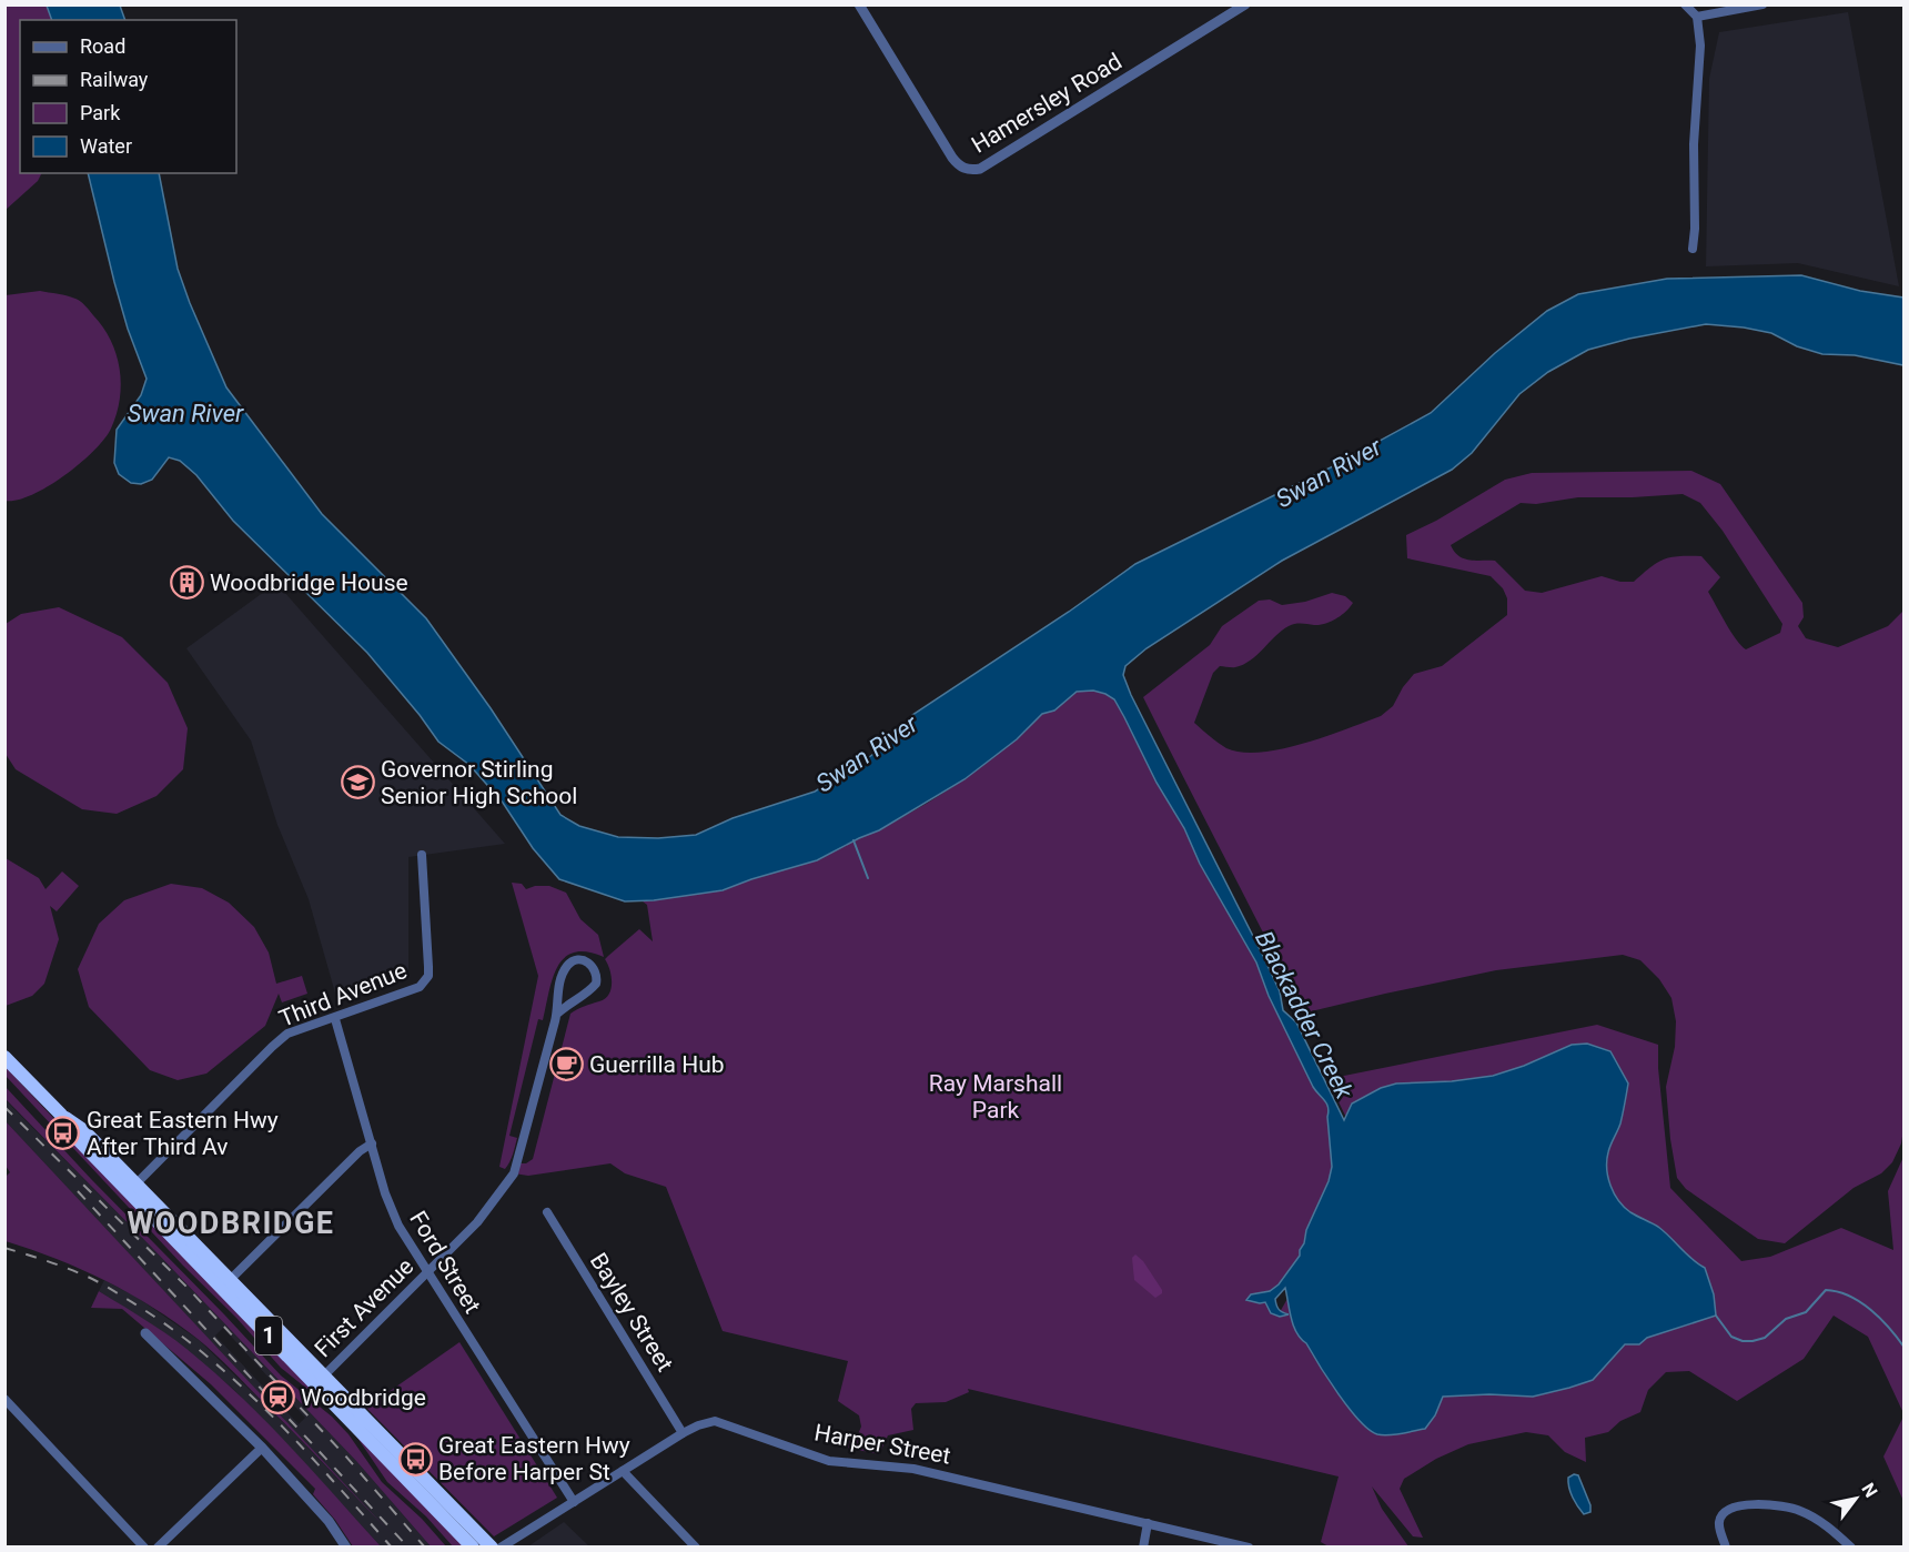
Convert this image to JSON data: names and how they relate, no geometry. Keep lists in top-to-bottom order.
{
  "streets": {
    "highway": ["1"],
    "street": [
      "Hamersley Road",
      "Third Avenue",
      "Ford Street",
      "First Avenue",
      "Bayley Street",
      "Harper Street"
    ]
  },
  "crossings": [
    ["Third Avenue", "Ford Street"],
    ["Third Avenue", "1"],
    ["Ford Street", "First Avenue"],
    ["Ford Street", "Harper Street"],
    ["First Avenue", "1"],
    ["Bayley Street", "Harper Street"]
  ],
  "districts": ["WOODBRIDGE"],
  "water": ["Swan River", "Blackadder Creek"],
  "parks": ["Ray Marshall Park"],
  "places": {
    "building": ["Woodbridge House"],
    "school or university": ["Governor Stirling Senior High School"],
    "cafe": ["Guerrilla Hub"],
    "bus stop": ["Great Eastern Hwy After Third Av", "Great Eastern Hwy Before Harper St"],
    "station": ["Woodbridge"]
  },
  "legend": [
    "Road",
    "Railway",
    "Park",
    "Water"
  ],
  "north": "top right"
}
